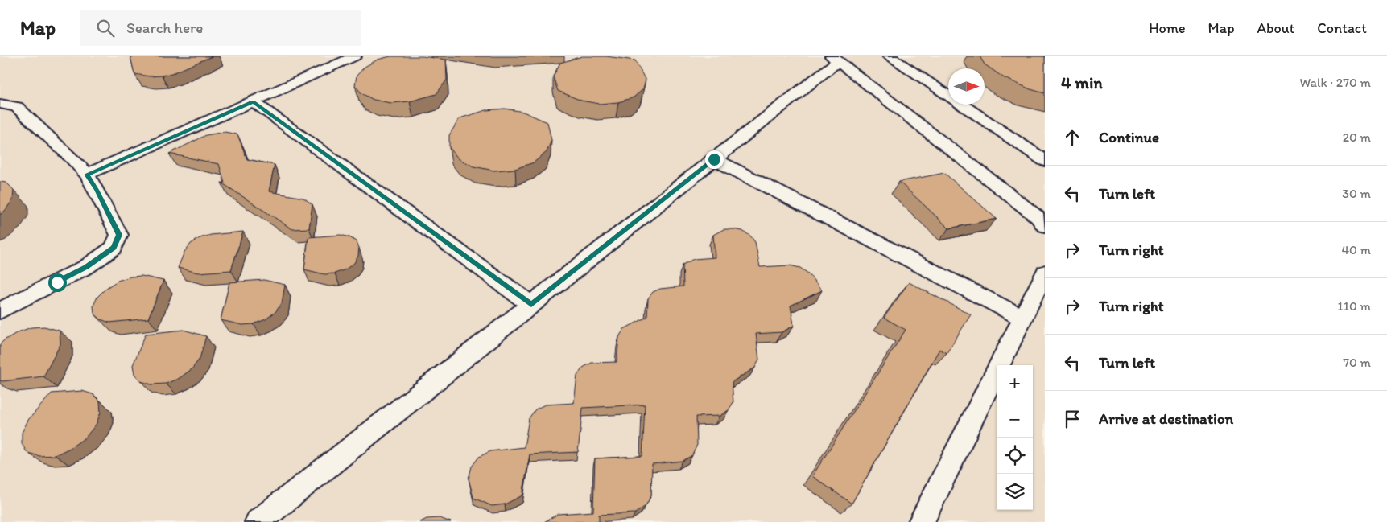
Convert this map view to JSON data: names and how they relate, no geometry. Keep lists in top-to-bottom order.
{
  "north": "right",
  "page": {
    "header": "Map",
    "search": "Search here",
    "nav": [
      "Home",
      "Map",
      "About",
      "Contact"
    ],
    "heading": ["4 min", "Walk · 270 m"],
    "list": [
      ["Continue", "20 m"],
      ["Turn left", "30 m"],
      ["Turn right", "40 m"],
      ["Turn right", "110 m"],
      ["Turn left", "70 m"],
      "Arrive at destination"
    ],
    "map_buttons": ["+", "−"]
  }
}
